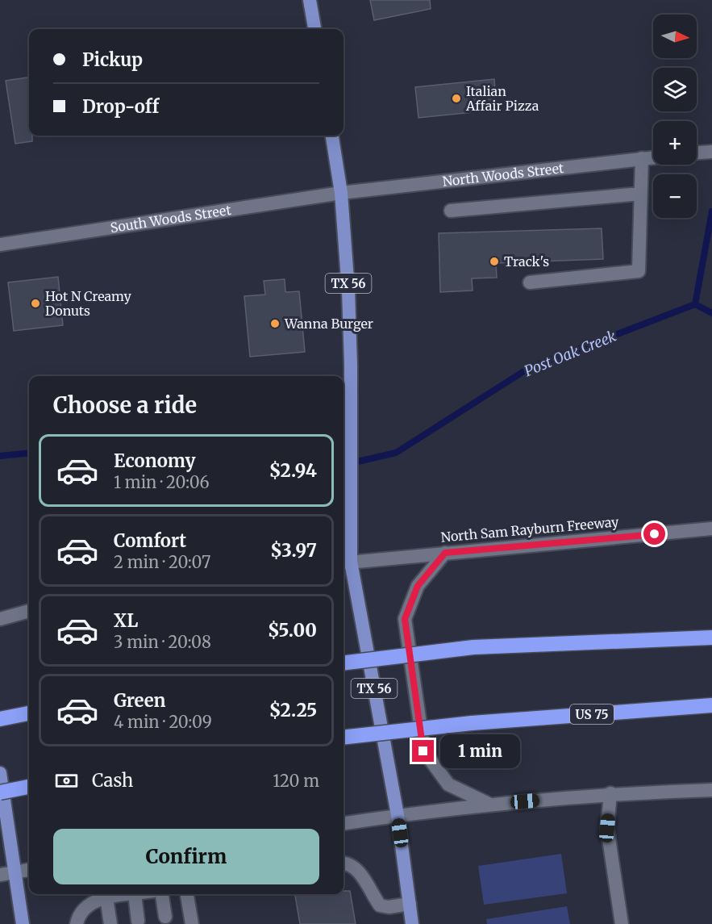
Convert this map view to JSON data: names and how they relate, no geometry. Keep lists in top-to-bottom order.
{
  "streets": {
    "highway": ["US 75"],
    "main road": [
      "North Woods Street",
      "South Woods Street",
      "TX 56",
      "North Sam Rayburn Freeway"
    ]
  },
  "crossings": [
    ["North Woods Street", "South Woods Street"],
    ["North Woods Street", "TX 56"],
    ["South Woods Street", "TX 56"],
    ["TX 56", "North Sam Rayburn Freeway"]
  ],
  "water": ["Post Oak Creek"],
  "places": [
    "Italian Affair Pizza",
    "Track's",
    "Hot N Creamy Donuts",
    "Wanna Burger"
  ],
  "north": "right",
  "page": {
    "map_buttons": ["+", "−"],
    "banner": ["Pickup", "Drop-off"],
    "heading": "Choose a ride",
    "list": [
      {
        "name": "Economy",
        "note": "1 min · 20:06",
        "value": "$2.94"
      },
      {
        "name": "Comfort",
        "note": "2 min · 20:07",
        "value": "$3.97"
      },
      {
        "name": "XL",
        "note": "3 min · 20:08",
        "value": "$5.00"
      },
      {
        "name": "Green",
        "note": "4 min · 20:09",
        "value": "$2.25"
      }
    ],
    "bubble": "1 min",
    "pay": ["Cash", "120 m"],
    "buttons": "Confirm"
  }
}
